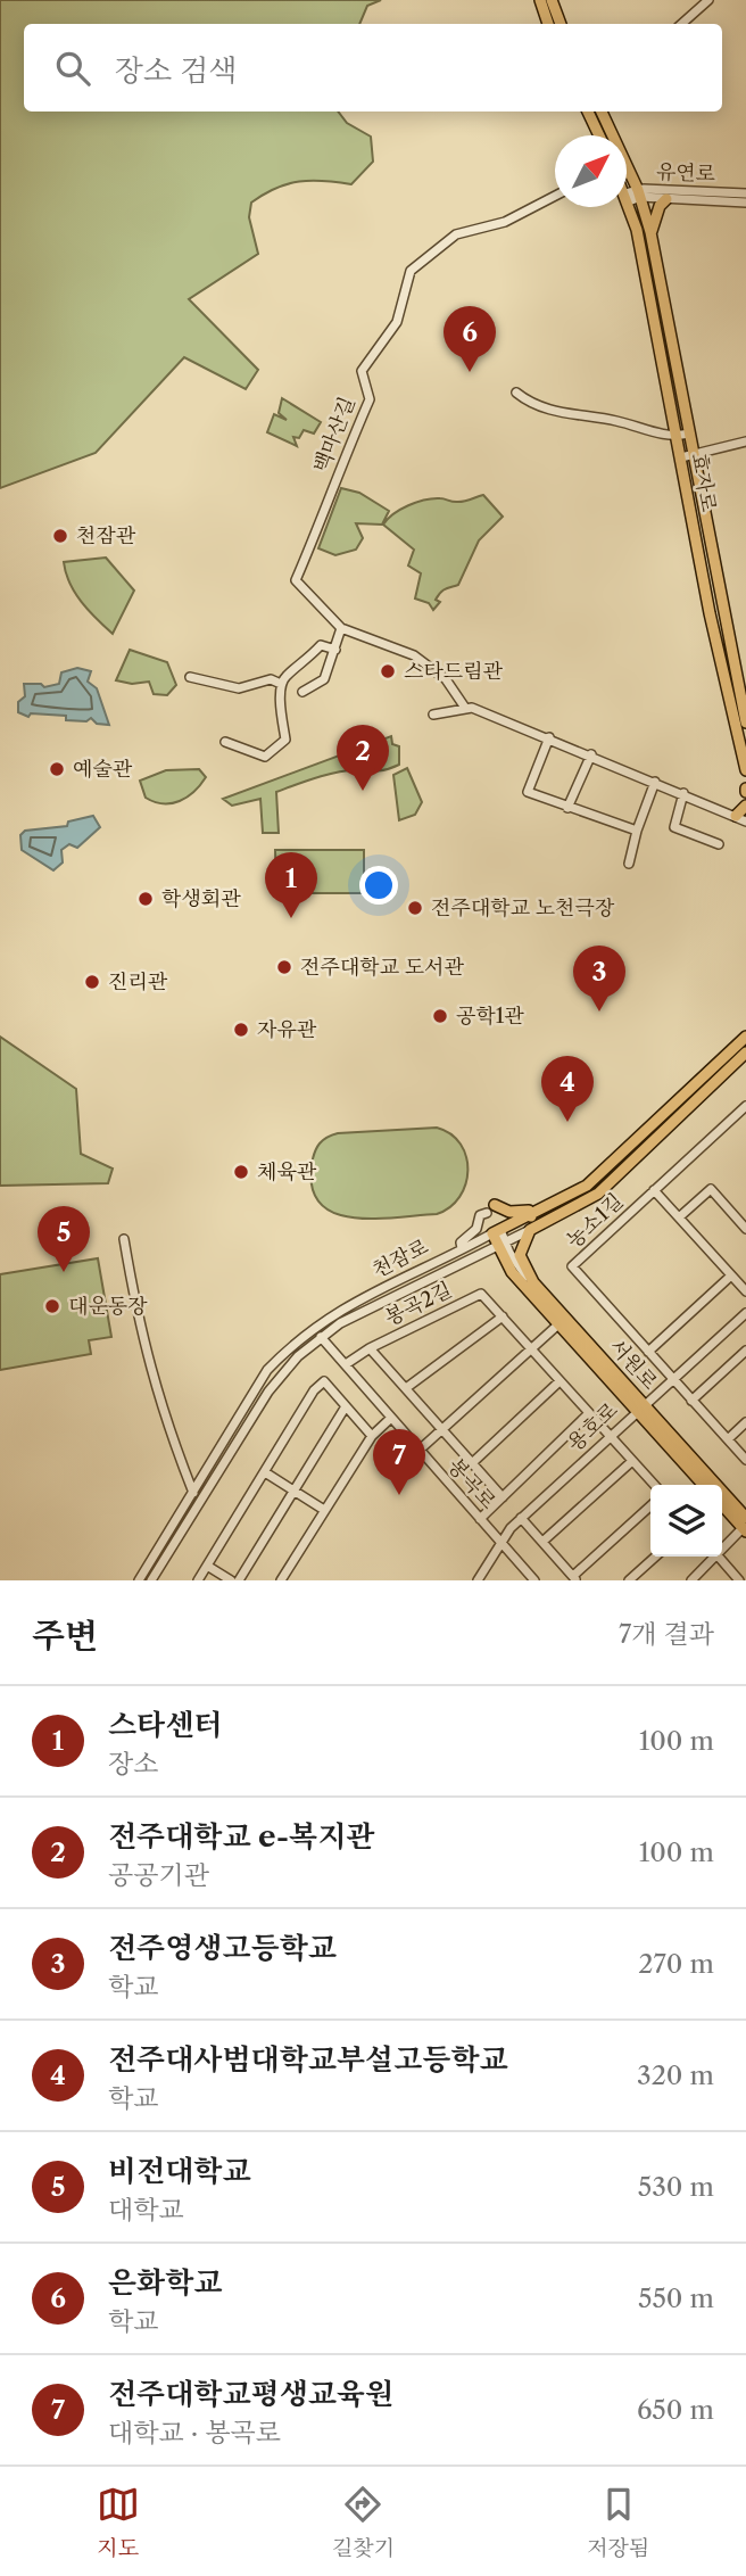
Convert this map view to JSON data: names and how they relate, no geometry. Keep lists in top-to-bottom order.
{
  "streets": {
    "main road": ["효자로", "천잠로", "서원로"],
    "street": [
      "유연로",
      "백마산길",
      "농소1길",
      "봉곡2길",
      "용호로",
      "봉곡로"
    ]
  },
  "crossings": [
    ["유연로", "효자로"],
    ["농소1길", "용호로"],
    ["천잠로", "서원로"],
    ["천잠로", "봉곡로"],
    ["봉곡2길", "용호로"],
    ["봉곡2길", "봉곡로"],
    ["서원로", "용호로"],
    ["용호로", "봉곡로"]
  ],
  "places": [
    "천잠관",
    "스타드림관",
    "예술관",
    "학생회관",
    "전주대학교 노천극장",
    "전주대학교 도서관",
    "진리관",
    "공학1관",
    "자유관",
    "체육관",
    "대운동장"
  ],
  "north": "top right",
  "page": {
    "search": "장소 검색",
    "pins": [
      "6",
      "2",
      "1",
      "3",
      "4",
      "5",
      "7"
    ],
    "heading": ["주변", "7개 결과"],
    "list": [
      {
        "mark": "1",
        "name": "스타센터",
        "note": "장소",
        "value": "100 m"
      },
      {
        "mark": "2",
        "name": "전주대학교 e-복지관",
        "note": "공공기관",
        "value": "100 m"
      },
      {
        "mark": "3",
        "name": "전주영생고등학교",
        "note": "학교",
        "value": "270 m"
      },
      {
        "mark": "4",
        "name": "전주대사범대학교부설고등학교",
        "note": "학교",
        "value": "320 m"
      },
      {
        "mark": "5",
        "name": "비전대학교",
        "note": "대학교",
        "value": "530 m"
      },
      {
        "mark": "6",
        "name": "은화학교",
        "note": "학교",
        "value": "550 m"
      },
      {
        "mark": "7",
        "name": "전주대학교평생교육원",
        "note": "대학교 · 봉곡로",
        "value": "650 m"
      }
    ],
    "nav": ["지도", "길찾기", "저장됨"]
  }
}
